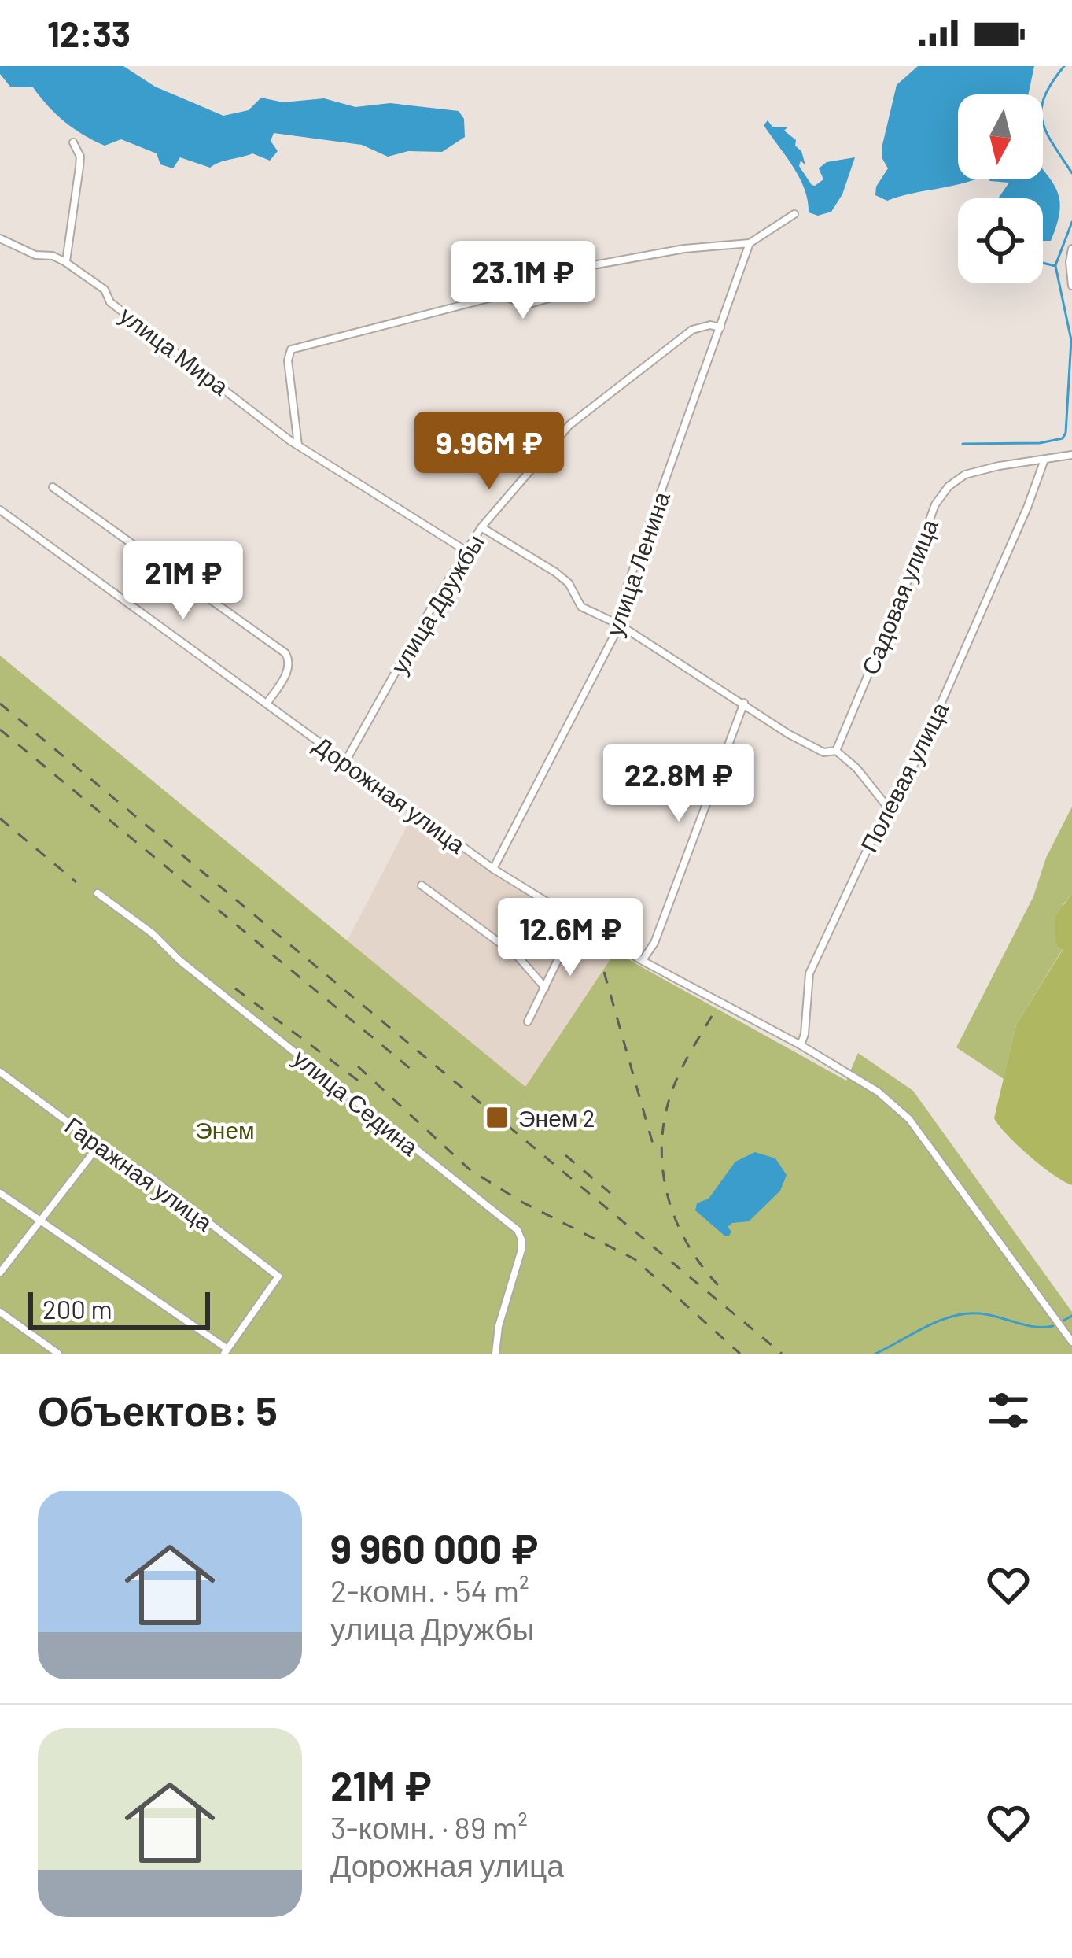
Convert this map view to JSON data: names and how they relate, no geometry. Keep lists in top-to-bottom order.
{
  "streets": {
    "street": [
      "улица Мира",
      "улица Ленина",
      "Садовая улица",
      "улица Дружбы",
      "Полевая улица",
      "Дорожная улица",
      "улица Седина",
      "Гаражная улица"
    ]
  },
  "crossings": [
    ["улица Мира", "улица Дружбы"],
    ["улица Ленина", "улица Дружбы"],
    ["улица Ленина", "Дорожная улица"],
    ["Садовая улица", "Полевая улица"],
    ["улица Дружбы", "Дорожная улица"],
    ["Полевая улица", "Дорожная улица"]
  ],
  "parks": ["Энем"],
  "places": {
    "transit": ["Энем 2"]
  },
  "scale_bar": "200 m",
  "north": "bottom",
  "page": {
    "status": "12:33",
    "price": [
      "23.1M ₽",
      "9.96M ₽",
      "21M ₽",
      "22.8M ₽",
      "12.6M ₽"
    ],
    "scale": "200 m",
    "heading": "Объектов: 5",
    "list": [
      {
        "name": "9 960 000 ₽",
        "note": "2-комн. · 54 m² · улица Дружбы"
      },
      {
        "name": "21M ₽",
        "note": "3-комн. · 89 m² · Дорожная улица"
      }
    ]
  }
}
